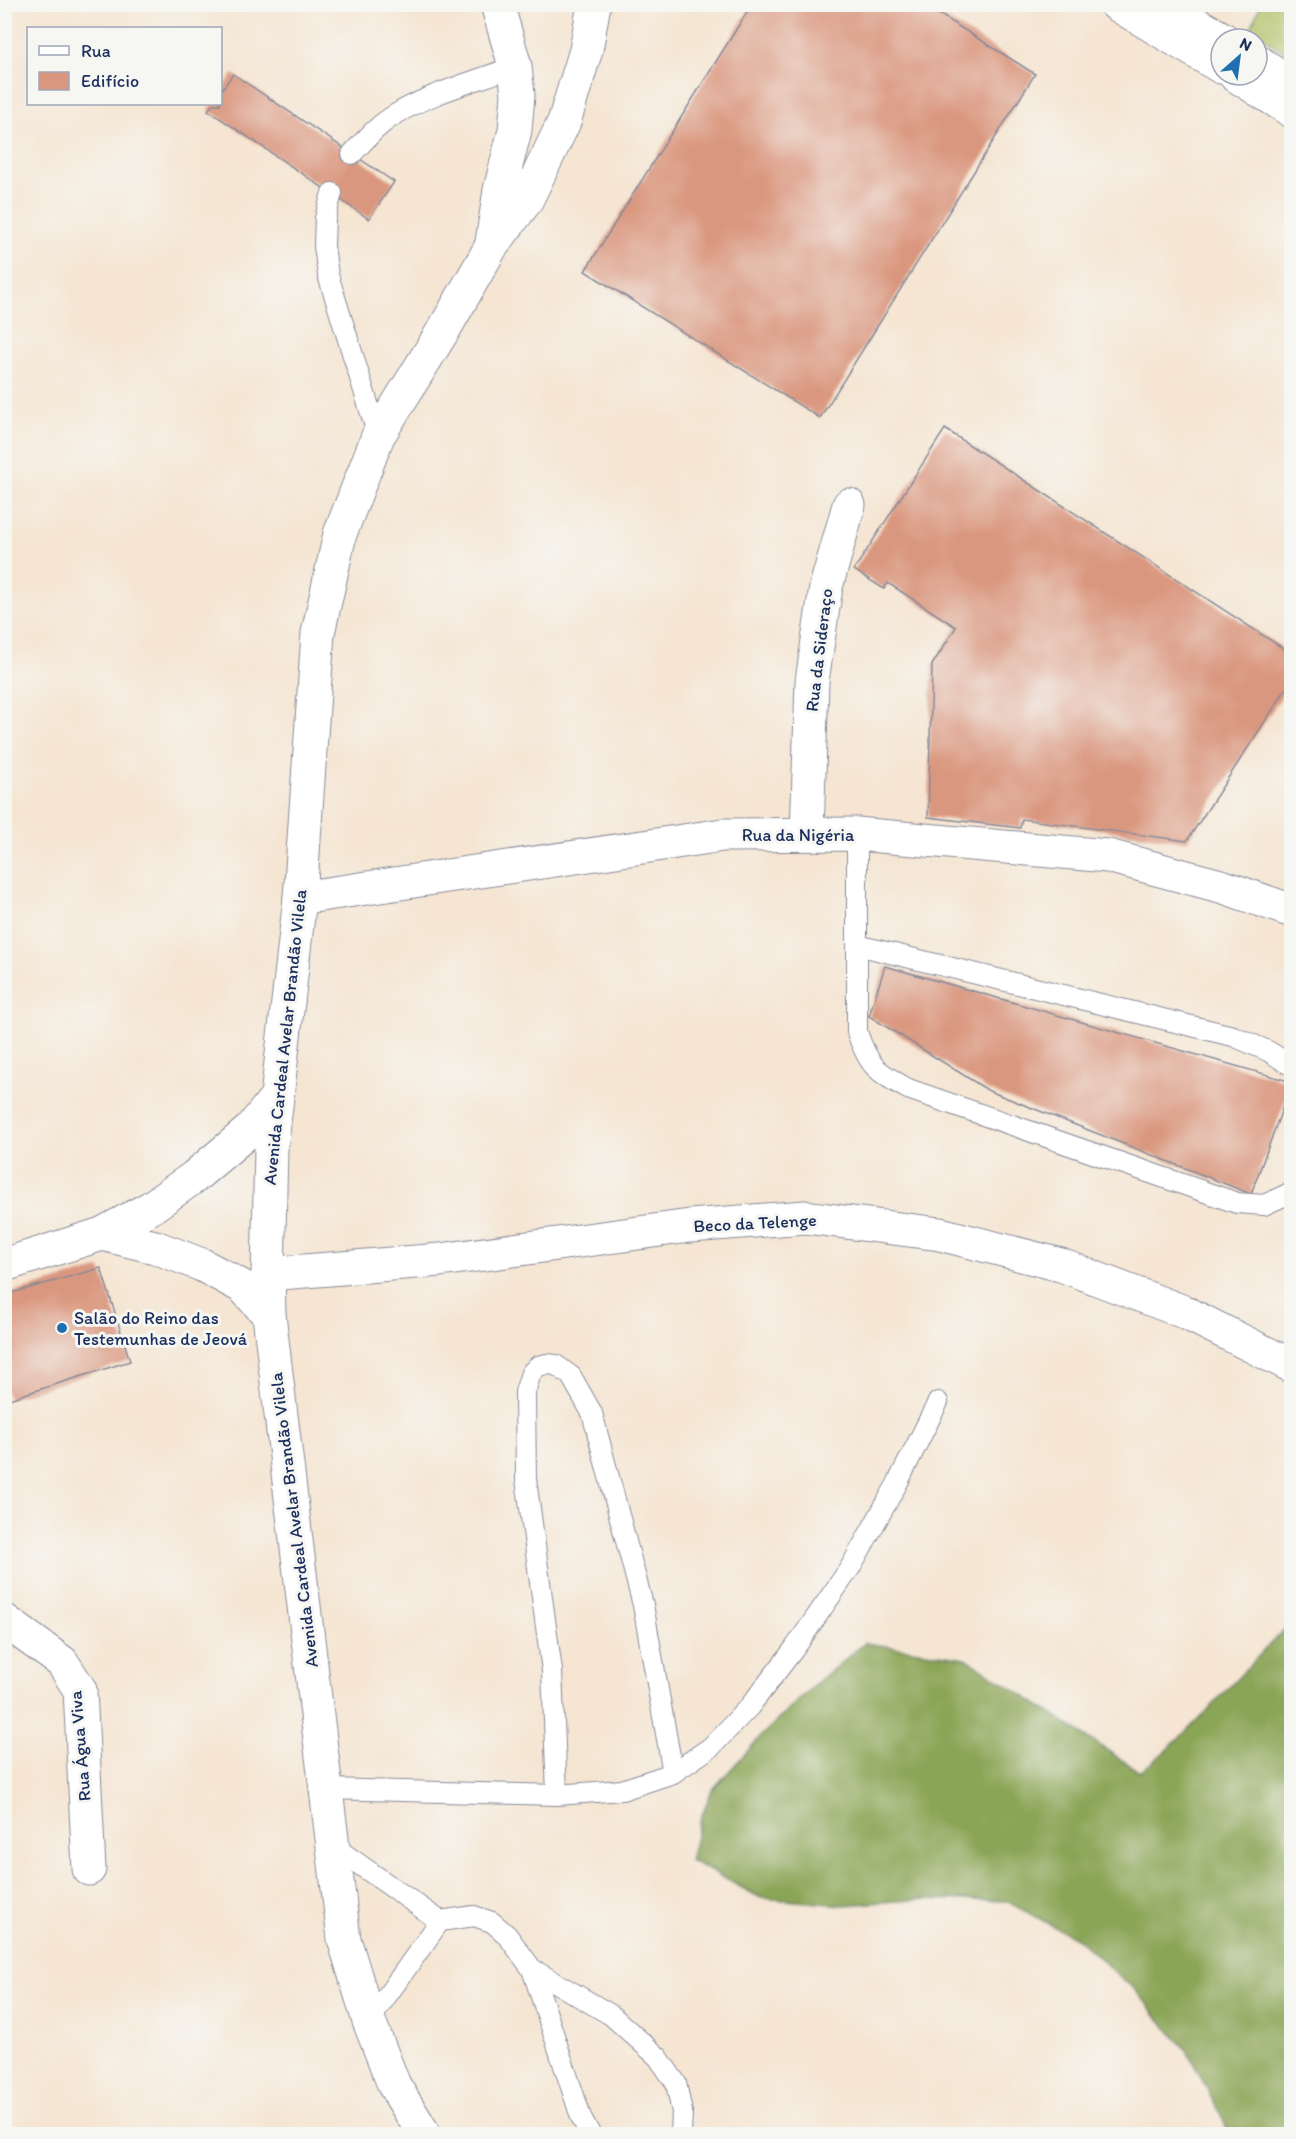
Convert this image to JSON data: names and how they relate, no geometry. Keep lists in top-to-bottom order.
{
  "streets": {
    "street": [
      "Rua da Sideraço",
      "Rua da Nigéria",
      "Avenida Cardeal Avelar Brandão Vilela",
      "Beco da Telenge",
      "Rua Água Viva"
    ]
  },
  "crossings": [
    ["Rua da Sideraço", "Rua da Nigéria"],
    ["Rua da Nigéria", "Avenida Cardeal Avelar Brandão Vilela"],
    ["Avenida Cardeal Avelar Brandão Vilela", "Beco da Telenge"]
  ],
  "places": ["Salão do Reino das Testemunhas de Jeová"],
  "legend": ["Rua", "Edifício"],
  "north": "top right"
}
